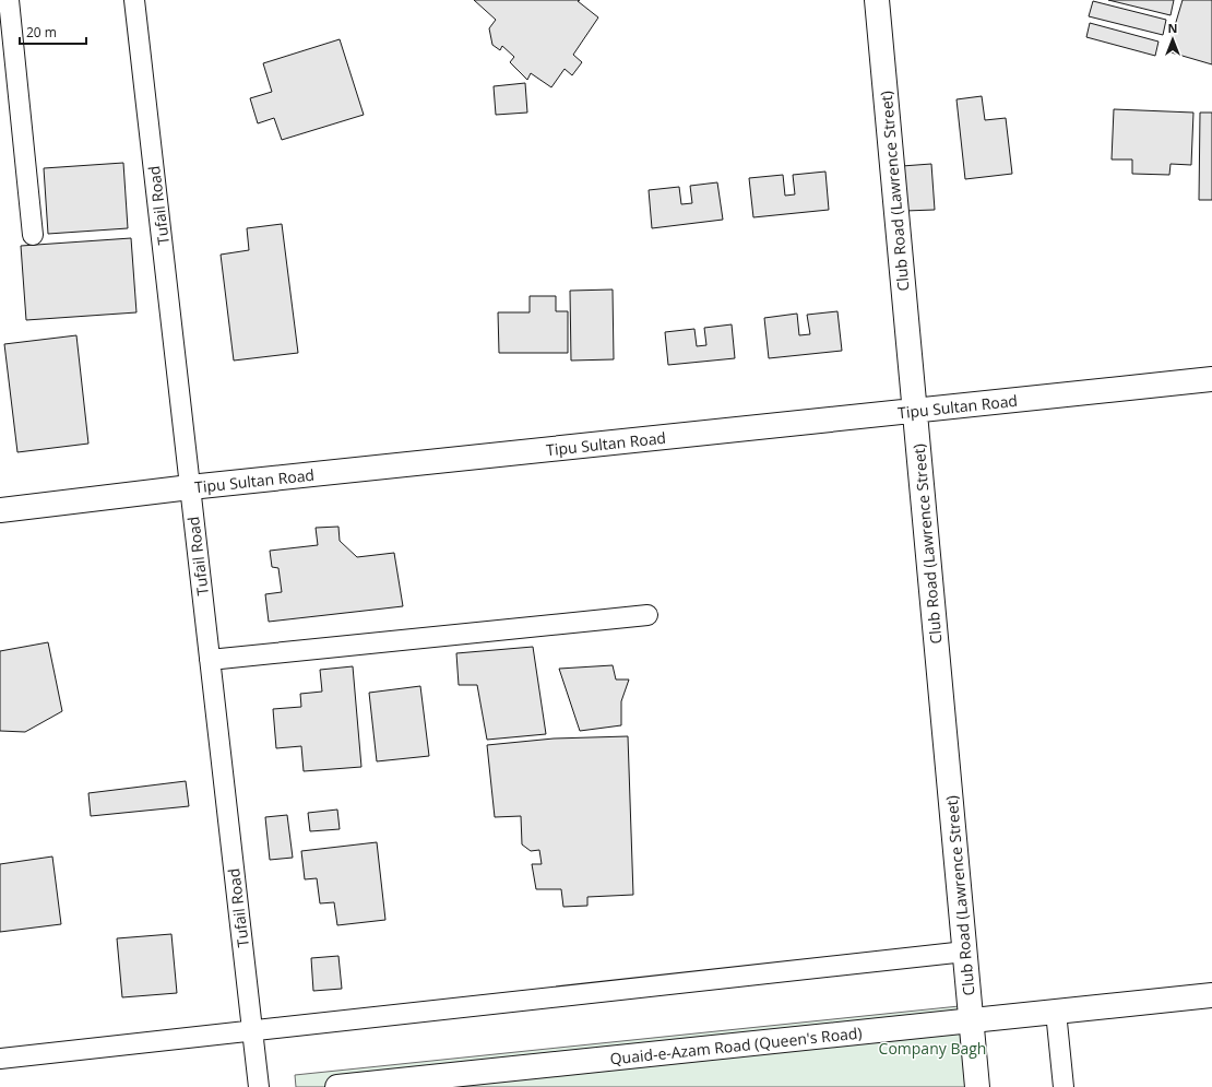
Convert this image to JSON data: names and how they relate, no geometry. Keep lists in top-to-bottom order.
{
  "streets": {
    "street": [
      "Club Road (Lawrence Street)",
      "Tufail Road",
      "Tipu Sultan Road",
      "Quaid-e-Azam Road (Queen's Road)"
    ]
  },
  "crossings": [
    ["Club Road (Lawrence Street)", "Tipu Sultan Road"],
    ["Club Road (Lawrence Street)", "Quaid-e-Azam Road (Queen's Road)"],
    ["Tufail Road", "Tipu Sultan Road"]
  ],
  "parks": ["Company Bagh"],
  "scale_bar": "20 m",
  "north": "top"
}
